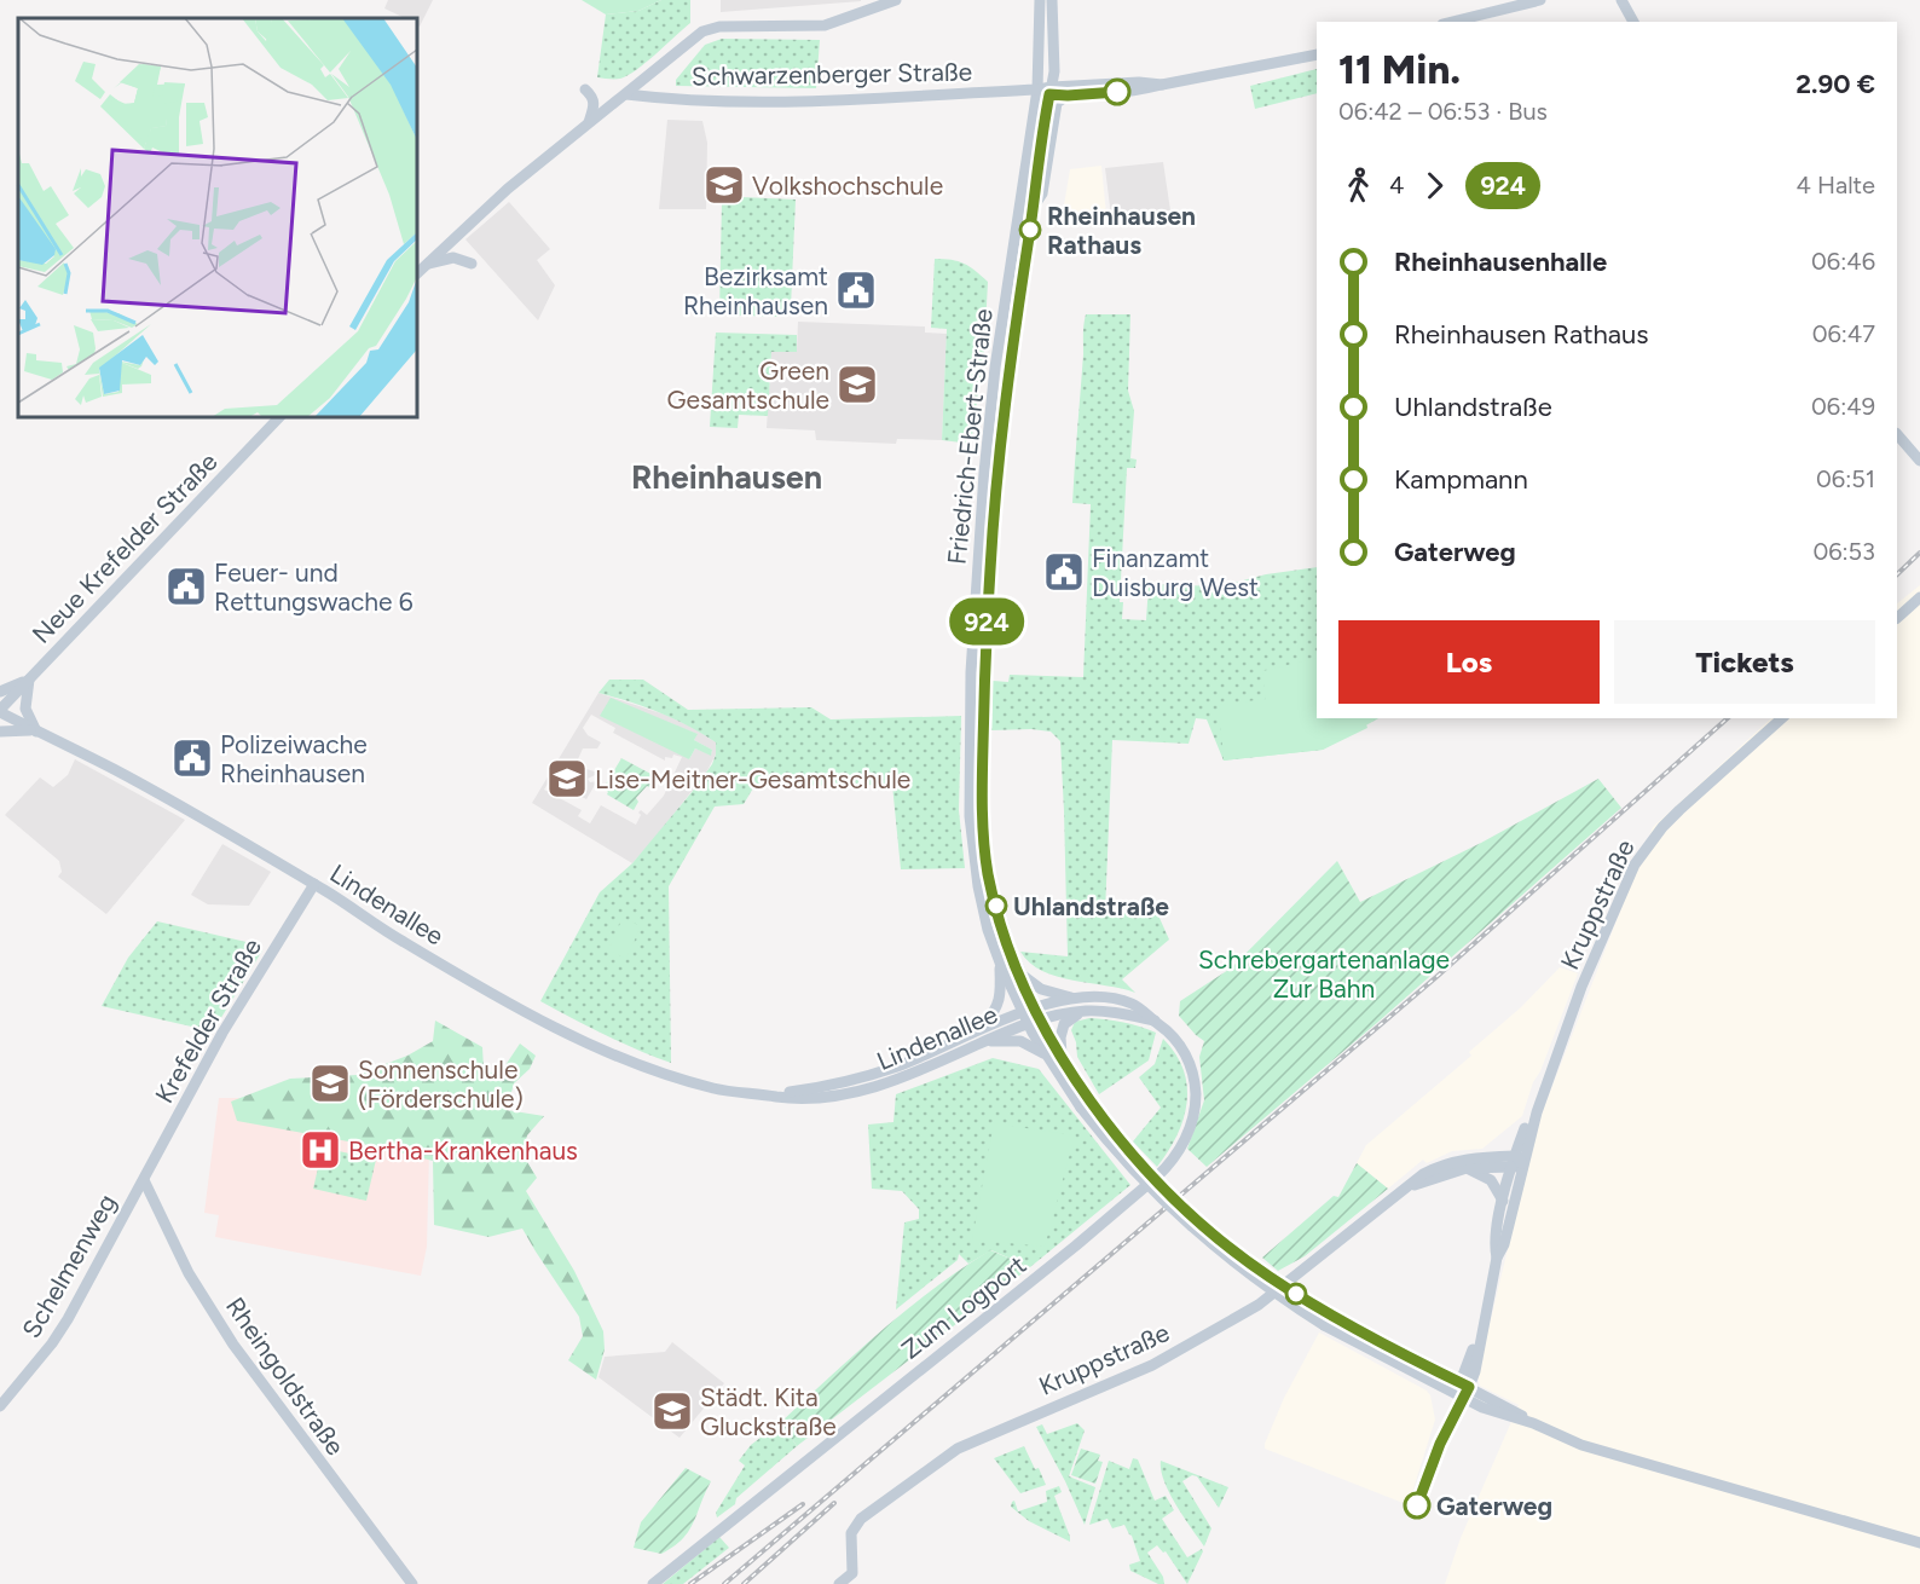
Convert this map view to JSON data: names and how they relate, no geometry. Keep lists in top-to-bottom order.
{
  "streets": {
    "main road": [
      "Schwarzenberger Straße",
      "Friedrich-Ebert-Straße",
      "Neue Krefelder Straße",
      "Lindenallee",
      "Kruppstraße",
      "Krefelder Straße",
      "Schelmenweg",
      "Zum Logport",
      "Rheingoldstraße"
    ]
  },
  "crossings": [
    ["Schwarzenberger Straße", "Friedrich-Ebert-Straße"],
    ["Friedrich-Ebert-Straße", "Lindenallee"],
    ["Friedrich-Ebert-Straße", "Zum Logport"],
    ["Neue Krefelder Straße", "Lindenallee"],
    ["Lindenallee", "Krefelder Straße"],
    ["Lindenallee", "Zum Logport"],
    ["Krefelder Straße", "Schelmenweg"],
    ["Krefelder Straße", "Rheingoldstraße"],
    ["Schelmenweg", "Rheingoldstraße"]
  ],
  "districts": ["Rheinhausen"],
  "parks": ["Schrebergartenanlage Zur Bahn"],
  "places": {
    "school or university": [
      "Volkshochschule",
      "Green Gesamtschule",
      "Lise-Meitner-Gesamtschule",
      "Sonnenschule (Förderschule)",
      "Städt. Kita Gluckstraße"
    ],
    "other": ["Rheinhausen Rathaus", "Uhlandstraße", "Gaterweg"],
    "public building": [
      "Bezirksamt Rheinhausen",
      "Finanzamt Duisburg West",
      "Feuer- und Rettungswache 6",
      "Polizeiwache Rheinhausen"
    ],
    "hospital": ["Bertha-Krankenhaus"]
  },
  "lines": ["bus line 924"],
  "page": {
    "on_map": "924",
    "heading": ["11 Min.", "06:42 – 06:53 · Bus", "2.90 €"],
    "legs": ["4", "924", "4 Halte"],
    "list": [
      {
        "name": "Rheinhausenhalle",
        "value": "06:46"
      },
      {
        "name": "Rheinhausen Rathaus",
        "value": "06:47"
      },
      {
        "name": "Uhlandstraße",
        "value": "06:49"
      },
      {
        "name": "Kampmann",
        "value": "06:51"
      },
      {
        "name": "Gaterweg",
        "value": "06:53"
      }
    ],
    "buttons": ["Los", "Tickets"]
  }
}
